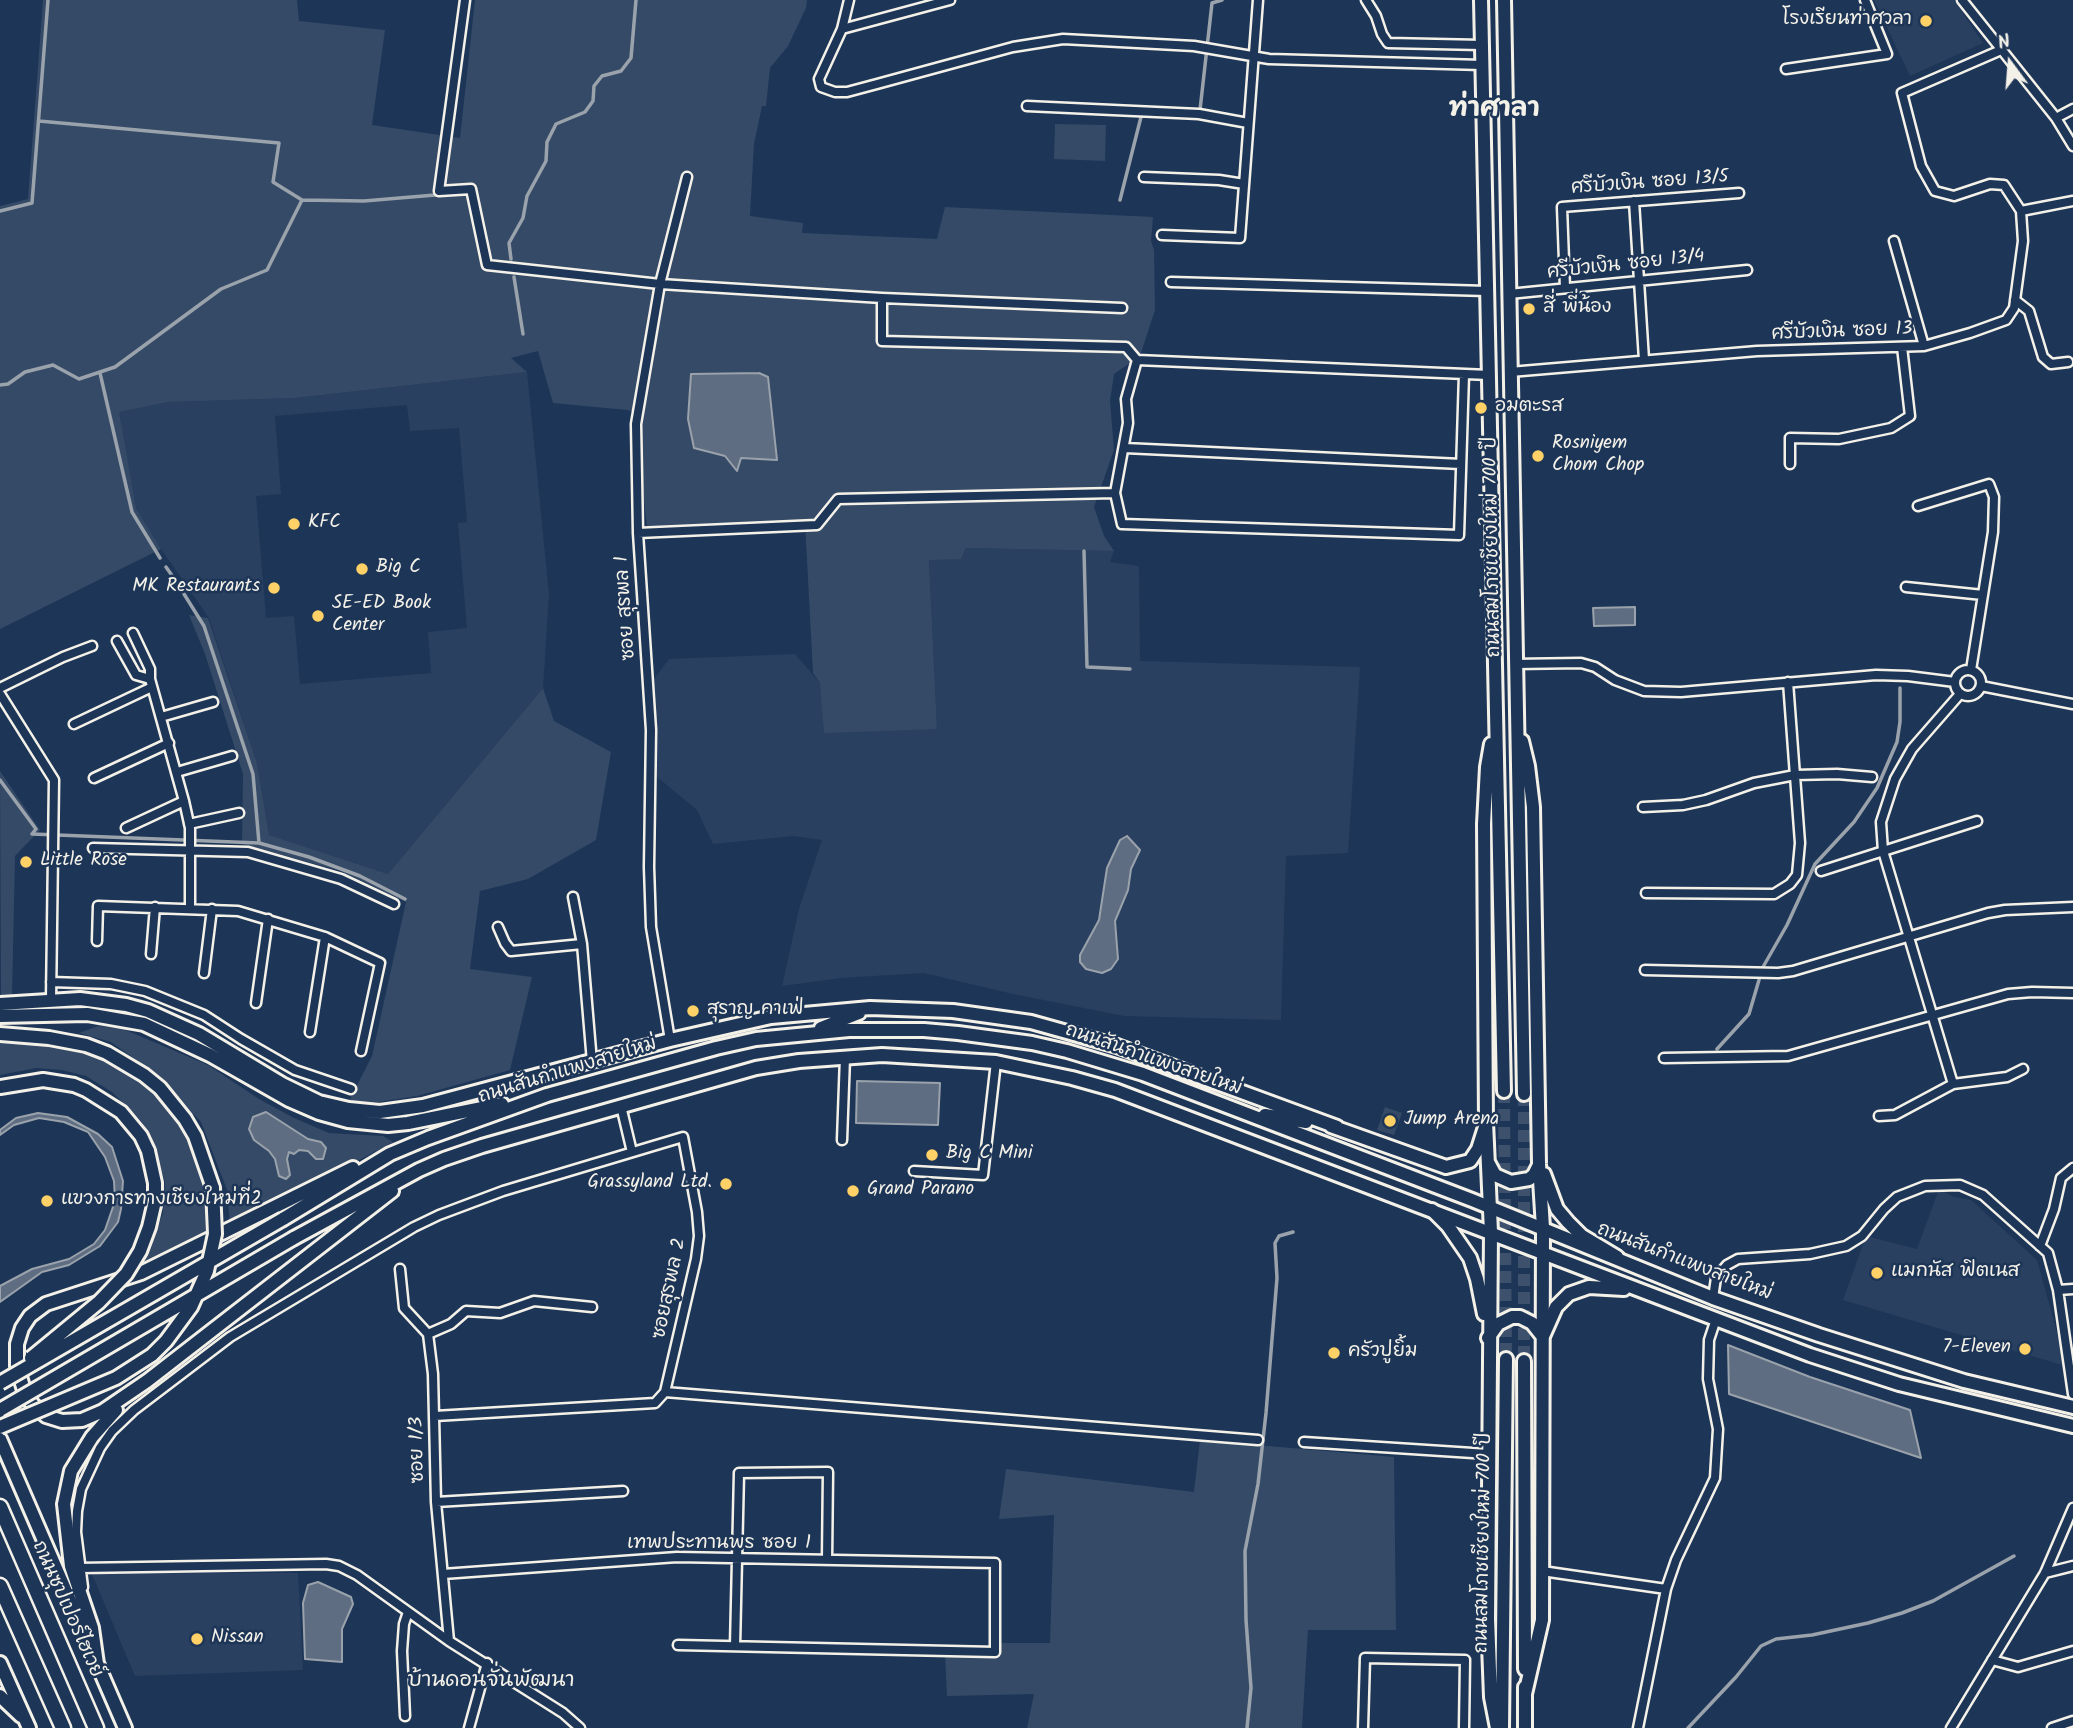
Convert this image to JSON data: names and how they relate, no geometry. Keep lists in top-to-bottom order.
{
  "streets": {
    "highway": ["ถนนซุปเปอร์ไฮเวย์"],
    "main road": ["ถนนสมโภชเชียงใหม่ 700 ปี", "ถนนสันกำแพงสายใหม่"],
    "street": [
      "ศรีบัวเงิน ซอย 13/5",
      "ศรีบัวเงิน ซอย 13/4",
      "ศรีบัวเงิน ซอย 13",
      "ซอย สุรพล 1",
      "ซอยสุรพล 2",
      "ซอย 1/3",
      "เทพประทานพร ซอย 1"
    ]
  },
  "crossings": [
    ["ศรีบัวเงิน ซอย 13/5", "ศรีบัวเงิน ซอย 13/4"],
    ["ศรีบัวเงิน ซอย 13/4", "ถนนสมโภชเชียงใหม่ 700 ปี"],
    ["ศรีบัวเงิน ซอย 13", "ถนนสมโภชเชียงใหม่ 700 ปี"],
    ["ซอยสุรพล 2", "ซอย 1/3"],
    ["ซอย 1/3", "เทพประทานพร ซอย 1"]
  ],
  "districts": ["ท่าศาลา", "บ้านดอนจั่นพัฒนา"],
  "places": [
    "โรงเรียนท่าศวลา",
    "สี่ พี่น้อง",
    "อมตะรส",
    "Rosniyem Chom Chop",
    "KFC",
    "Big C",
    "MK Restaurants",
    "SE-ED Book Center",
    "Little Rose",
    "สุราญ คาเฟ่",
    "Jump Arena",
    "Big C Mini",
    "Grassyland Ltd.",
    "Grand Parano",
    "แขวงการทางเชียงใหม่ที่2",
    "แมกนัส ฟิตเนส",
    "7-Eleven",
    "ครัวปูยิ้ม",
    "Nissan"
  ],
  "north": "top"
}
